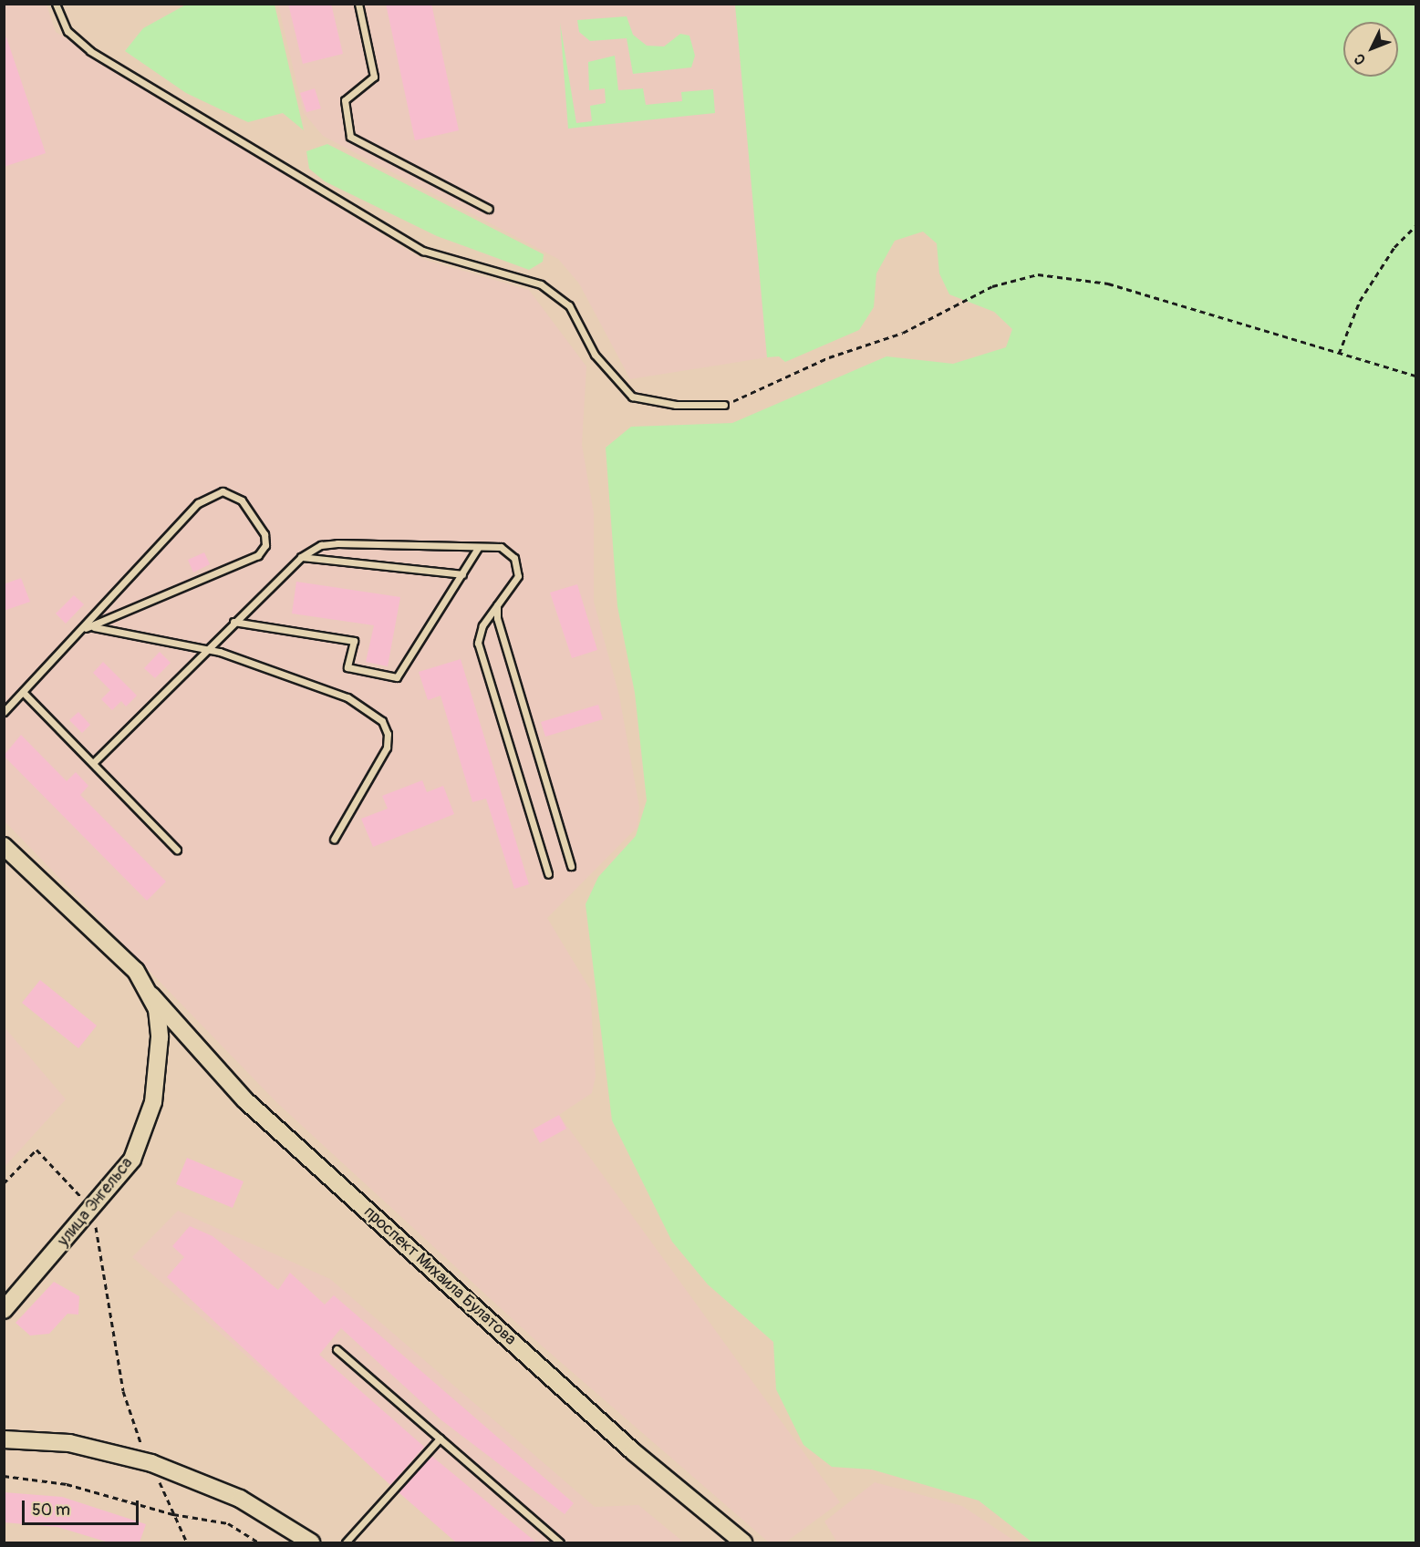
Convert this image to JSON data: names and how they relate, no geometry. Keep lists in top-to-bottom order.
{
  "streets": {
    "street": ["улица Энгельса", "проспект Михаила Булатова"]
  },
  "crossings": [
    ["улица Энгельса", "проспект Михаила Булатова"]
  ],
  "scale_bar": "50 m",
  "north": "bottom left"
}
